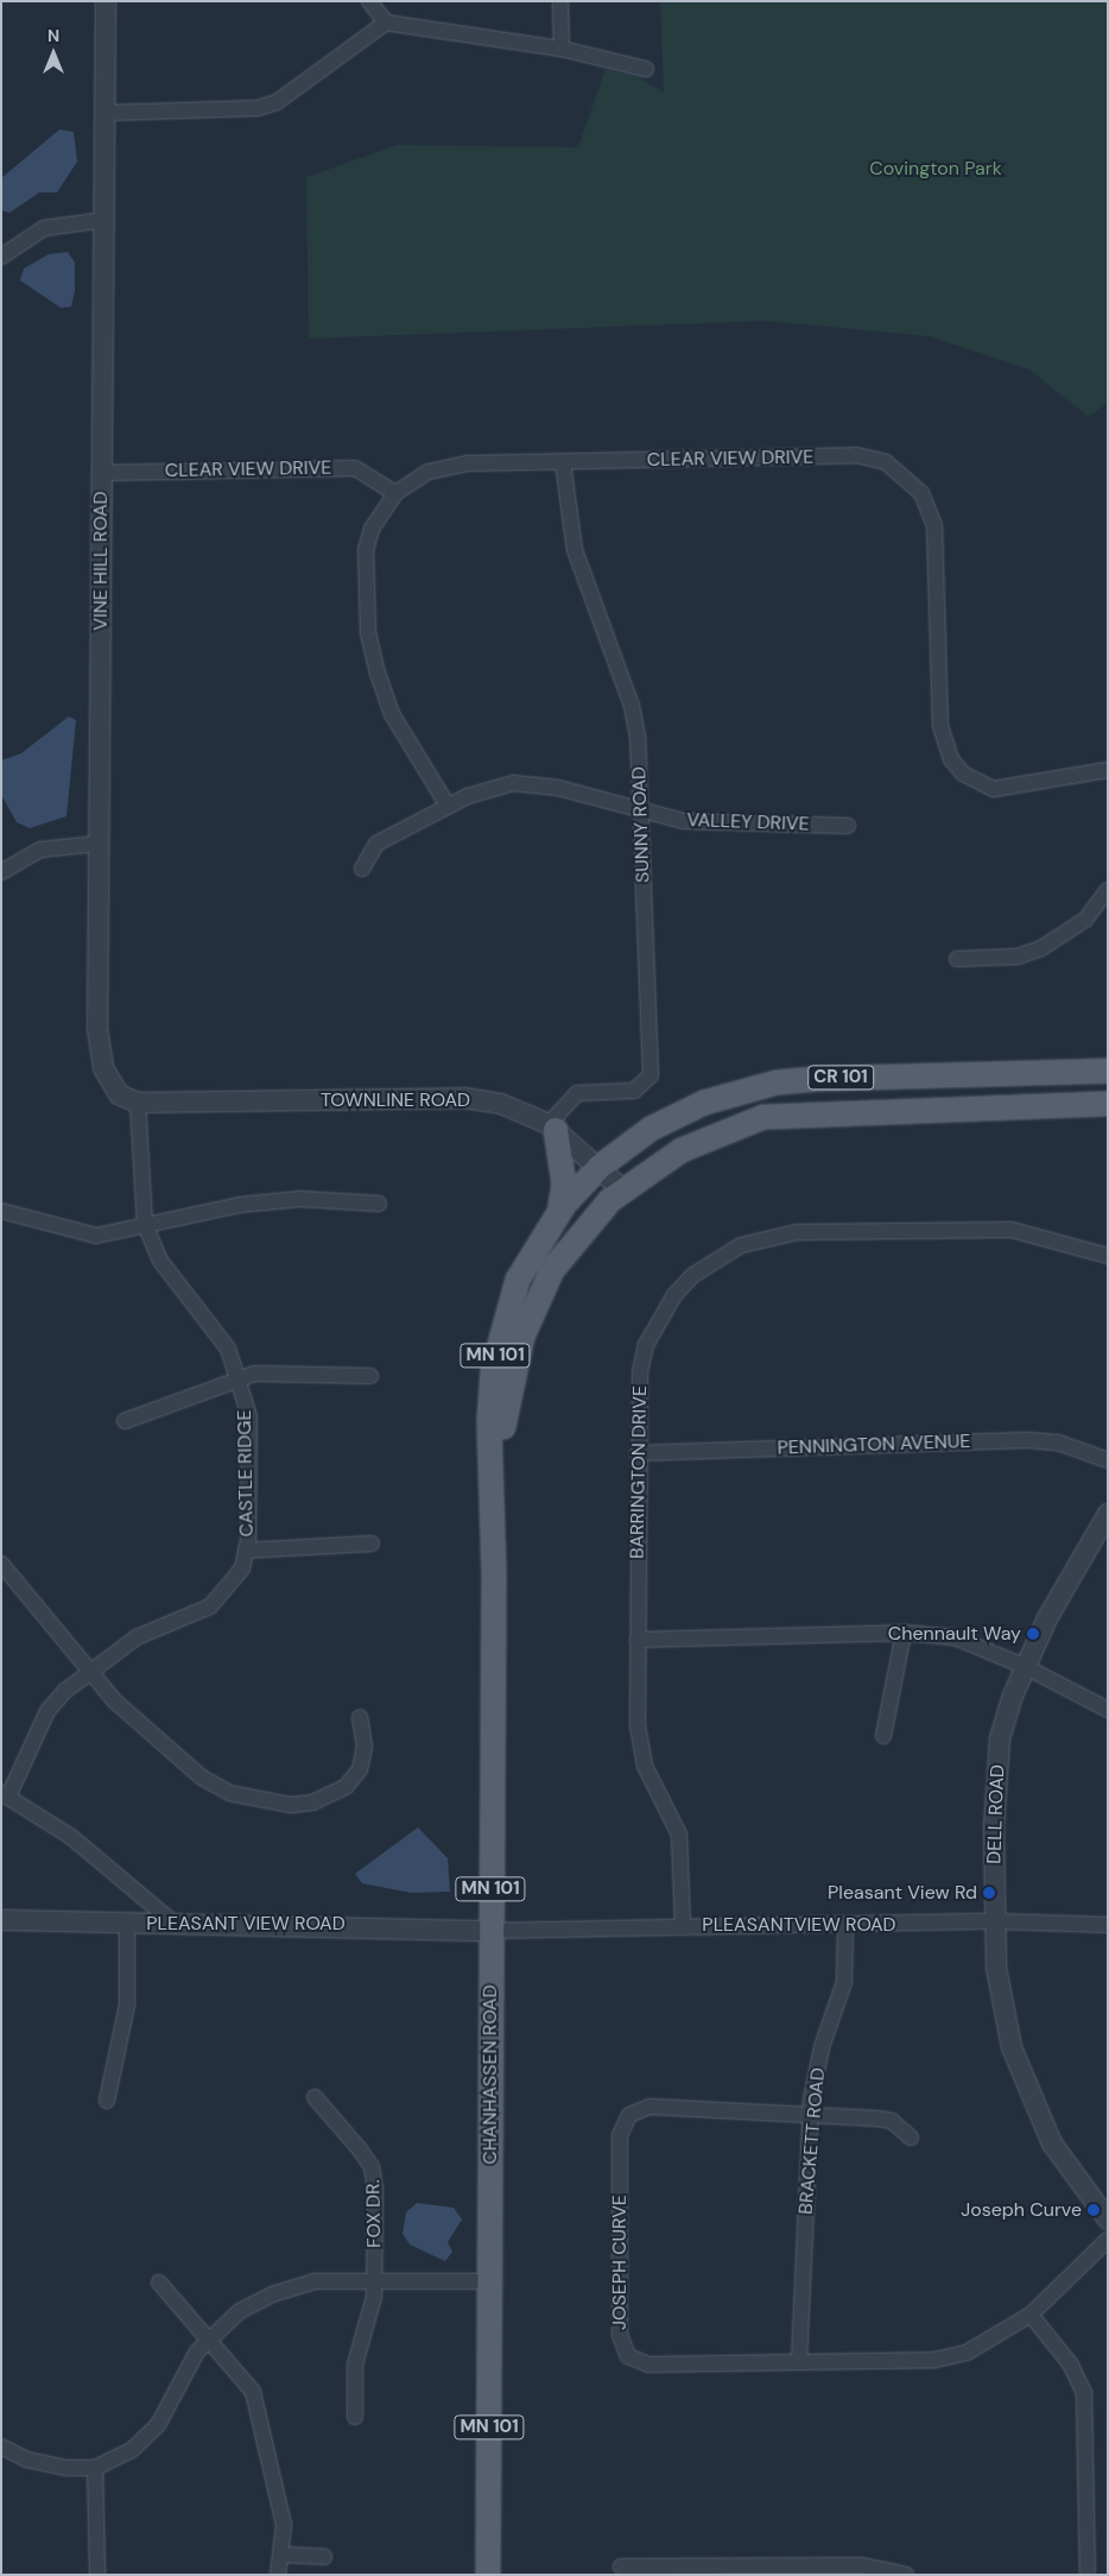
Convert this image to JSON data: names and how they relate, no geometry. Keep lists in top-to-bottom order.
{
  "streets": {
    "main road": ["CR 101", "MN 101", "CHANHASSEN ROAD"],
    "street": [
      "CLEAR VIEW DRIVE",
      "VINE HILL ROAD",
      "VALLEY DRIVE",
      "SUNNY ROAD",
      "TOWNLINE ROAD",
      "PENNINGTON AVENUE",
      "BARRINGTON DRIVE",
      "CASTLE RIDGE",
      "DELL ROAD",
      "PLEASANT VIEW ROAD",
      "PLEASANTVIEW ROAD",
      "BRACKETT ROAD",
      "FOX DR.",
      "JOSEPH CURVE"
    ]
  },
  "crossings": [
    ["CLEAR VIEW DRIVE", "VINE HILL ROAD"],
    ["CLEAR VIEW DRIVE", "SUNNY ROAD"],
    ["VINE HILL ROAD", "TOWNLINE ROAD"],
    ["VINE HILL ROAD", "CASTLE RIDGE"],
    ["VALLEY DRIVE", "SUNNY ROAD"],
    ["SUNNY ROAD", "TOWNLINE ROAD"],
    ["CR 101", "TOWNLINE ROAD"],
    ["CR 101", "MN 101"],
    ["TOWNLINE ROAD", "MN 101"],
    ["TOWNLINE ROAD", "CASTLE RIDGE"],
    ["MN 101", "CHANHASSEN ROAD"],
    ["PENNINGTON AVENUE", "BARRINGTON DRIVE"],
    ["BARRINGTON DRIVE", "PLEASANTVIEW ROAD"],
    ["DELL ROAD", "PLEASANTVIEW ROAD"],
    ["PLEASANT VIEW ROAD", "PLEASANTVIEW ROAD"],
    ["PLEASANT VIEW ROAD", "CHANHASSEN ROAD"],
    ["PLEASANTVIEW ROAD", "CHANHASSEN ROAD"],
    ["PLEASANTVIEW ROAD", "BRACKETT ROAD"],
    ["BRACKETT ROAD", "JOSEPH CURVE"]
  ],
  "parks": ["Covington Park"],
  "places": ["Chennault Way", "Pleasant View Rd", "Joseph Curve"],
  "north": "top"
}
